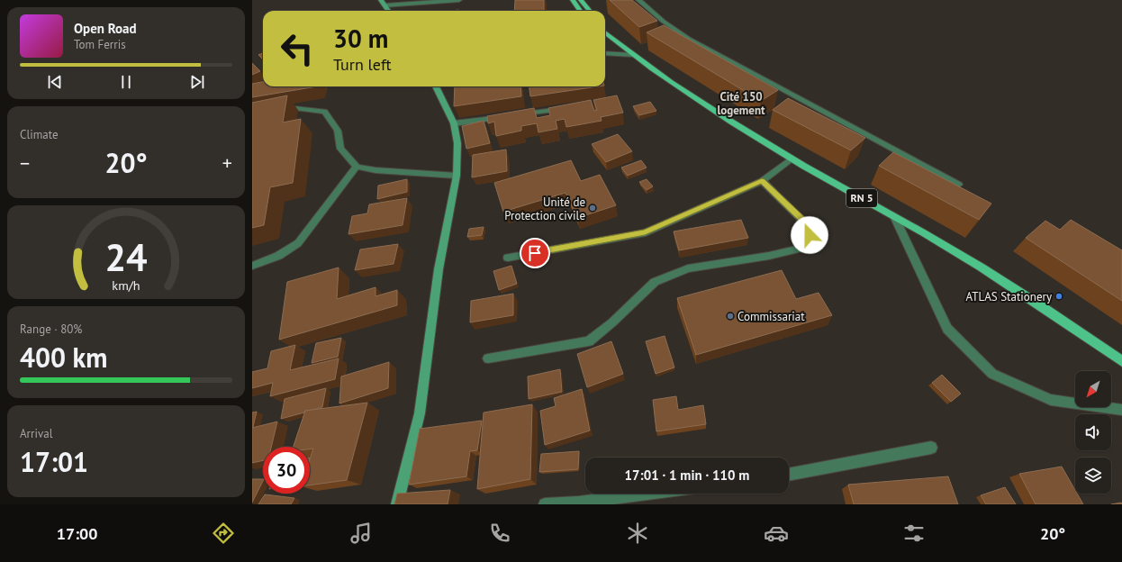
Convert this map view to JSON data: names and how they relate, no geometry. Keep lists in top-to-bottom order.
{
  "streets": {
    "main road": ["RN 5"]
  },
  "districts": ["Cité 150 logement"],
  "places": ["Unité de Protection civile", "ATLAS Stationery", "Commissariat"],
  "north": "bottom left",
  "page": {
    "turn": ["30 m", "Turn left"],
    "song": ["Open Road", "Tom Ferris"],
    "tile": [
      "Climate",
      ["Range · 80%", "400 km"],
      ["Arrival", "17:01"]
    ],
    "heat": ["−", "20°", "+"],
    "limit": "30",
    "trip": "17:01 · 1 min · 110 m",
    "tabs": ["17:00", "20°"],
    "gauge": ["24", "km/h"]
  }
}
